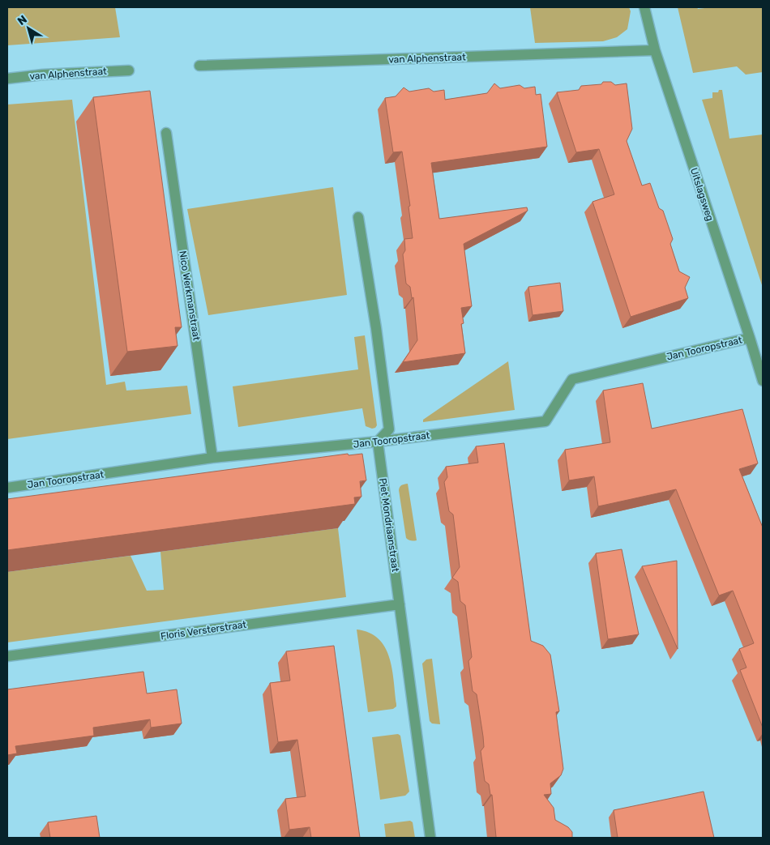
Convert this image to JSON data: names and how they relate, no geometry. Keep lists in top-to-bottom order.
{
  "streets": {
    "street": [
      "van Alphenstraat",
      "Uitslagsweg",
      "Nico Werkmanstraat",
      "Jan Tooropstraat",
      "Piet Mondriaanstraat",
      "Floris Versterstraat"
    ]
  },
  "crossings": [
    ["van Alphenstraat", "Uitslagsweg"],
    ["Uitslagsweg", "Jan Tooropstraat"],
    ["Nico Werkmanstraat", "Jan Tooropstraat"],
    ["Jan Tooropstraat", "Piet Mondriaanstraat"],
    ["Piet Mondriaanstraat", "Floris Versterstraat"]
  ],
  "north": "top left"
}
